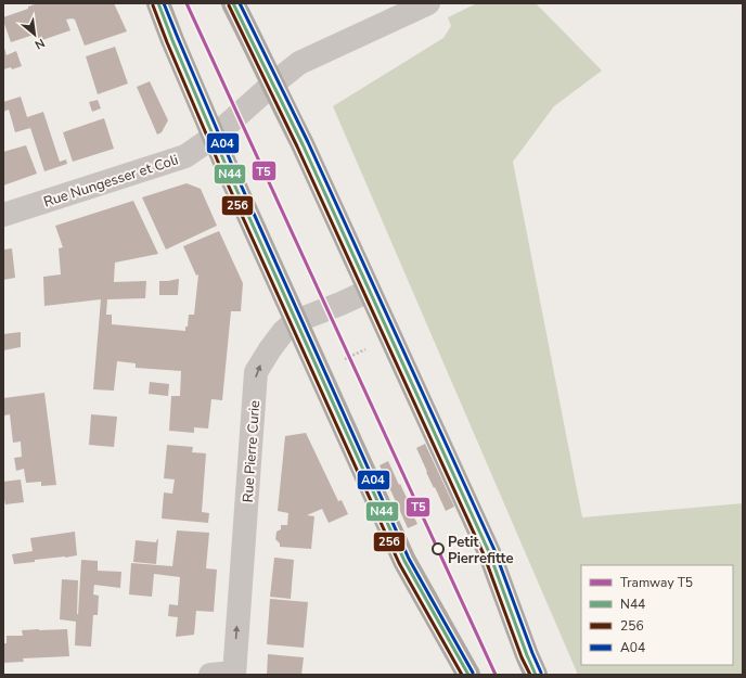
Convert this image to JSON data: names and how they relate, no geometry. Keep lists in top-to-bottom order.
{
  "streets": {
    "street": ["Rue Nungesser et Coli", "Rue Pierre Curie"]
  },
  "one_way": ["Rue Pierre Curie"],
  "places": ["Petit Pierrefitte"],
  "lines": [
    "tram line T5",
    "transit line N44",
    "transit line A04",
    "transit line 256"
  ],
  "legend": [
    "Tramway T5",
    "N44",
    "256",
    "A04"
  ],
  "north": "bottom right"
}
